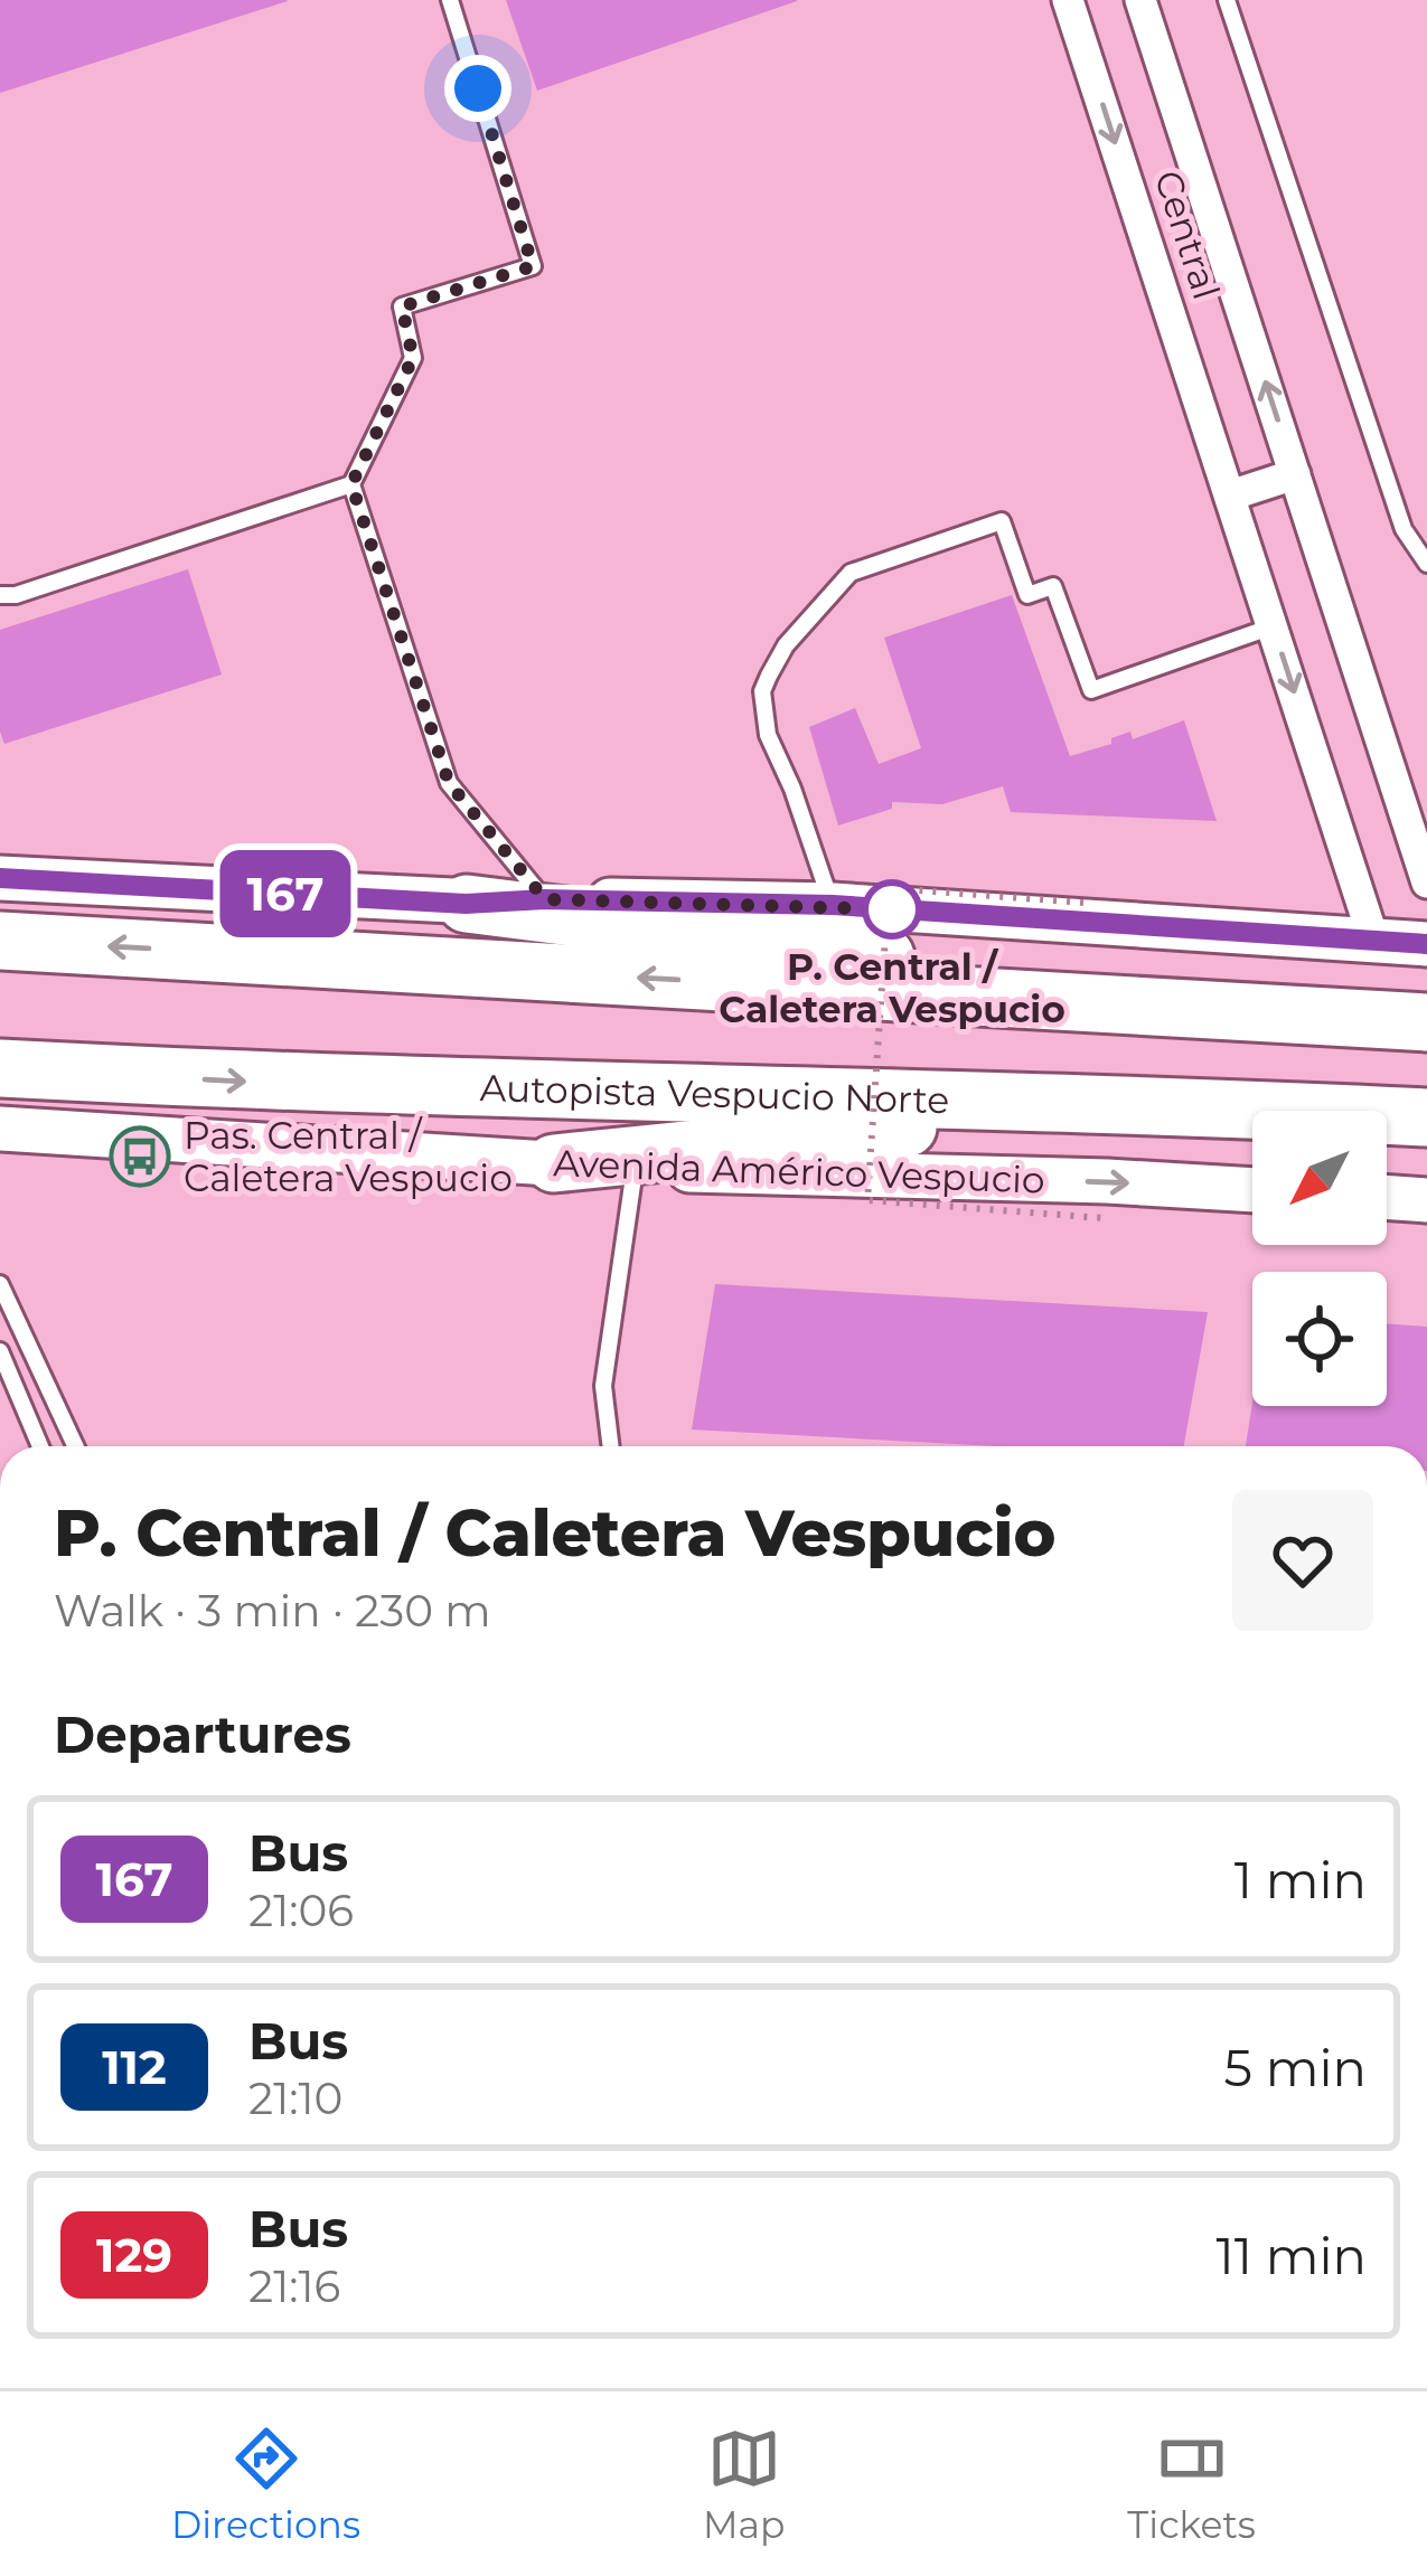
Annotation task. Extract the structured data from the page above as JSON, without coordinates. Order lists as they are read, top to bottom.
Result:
{
  "streets": {
    "highway": ["Autopista Vespucio Norte"],
    "main road": ["Avenida Américo Vespucio"],
    "street": ["Central"]
  },
  "places": {
    "other": ["P. Central / Caletera Vespucio"],
    "bus stop": ["Pas. Central / Caletera Vespucio"]
  },
  "lines": ["bus line 167"],
  "north": "bottom left",
  "page": {
    "on_map": "167",
    "heading": [
      ["P. Central / Caletera Vespucio", "Walk · 3 min · 230 m"],
      "Departures"
    ],
    "list": [
      {
        "mark": "167",
        "name": "Bus",
        "note": "21:06",
        "value": "1 min"
      },
      {
        "mark": "112",
        "name": "Bus",
        "note": "21:10",
        "value": "5 min"
      },
      {
        "mark": "129",
        "name": "Bus",
        "note": "21:16",
        "value": "11 min"
      }
    ],
    "tabs": ["Directions", "Map", "Tickets"]
  }
}
